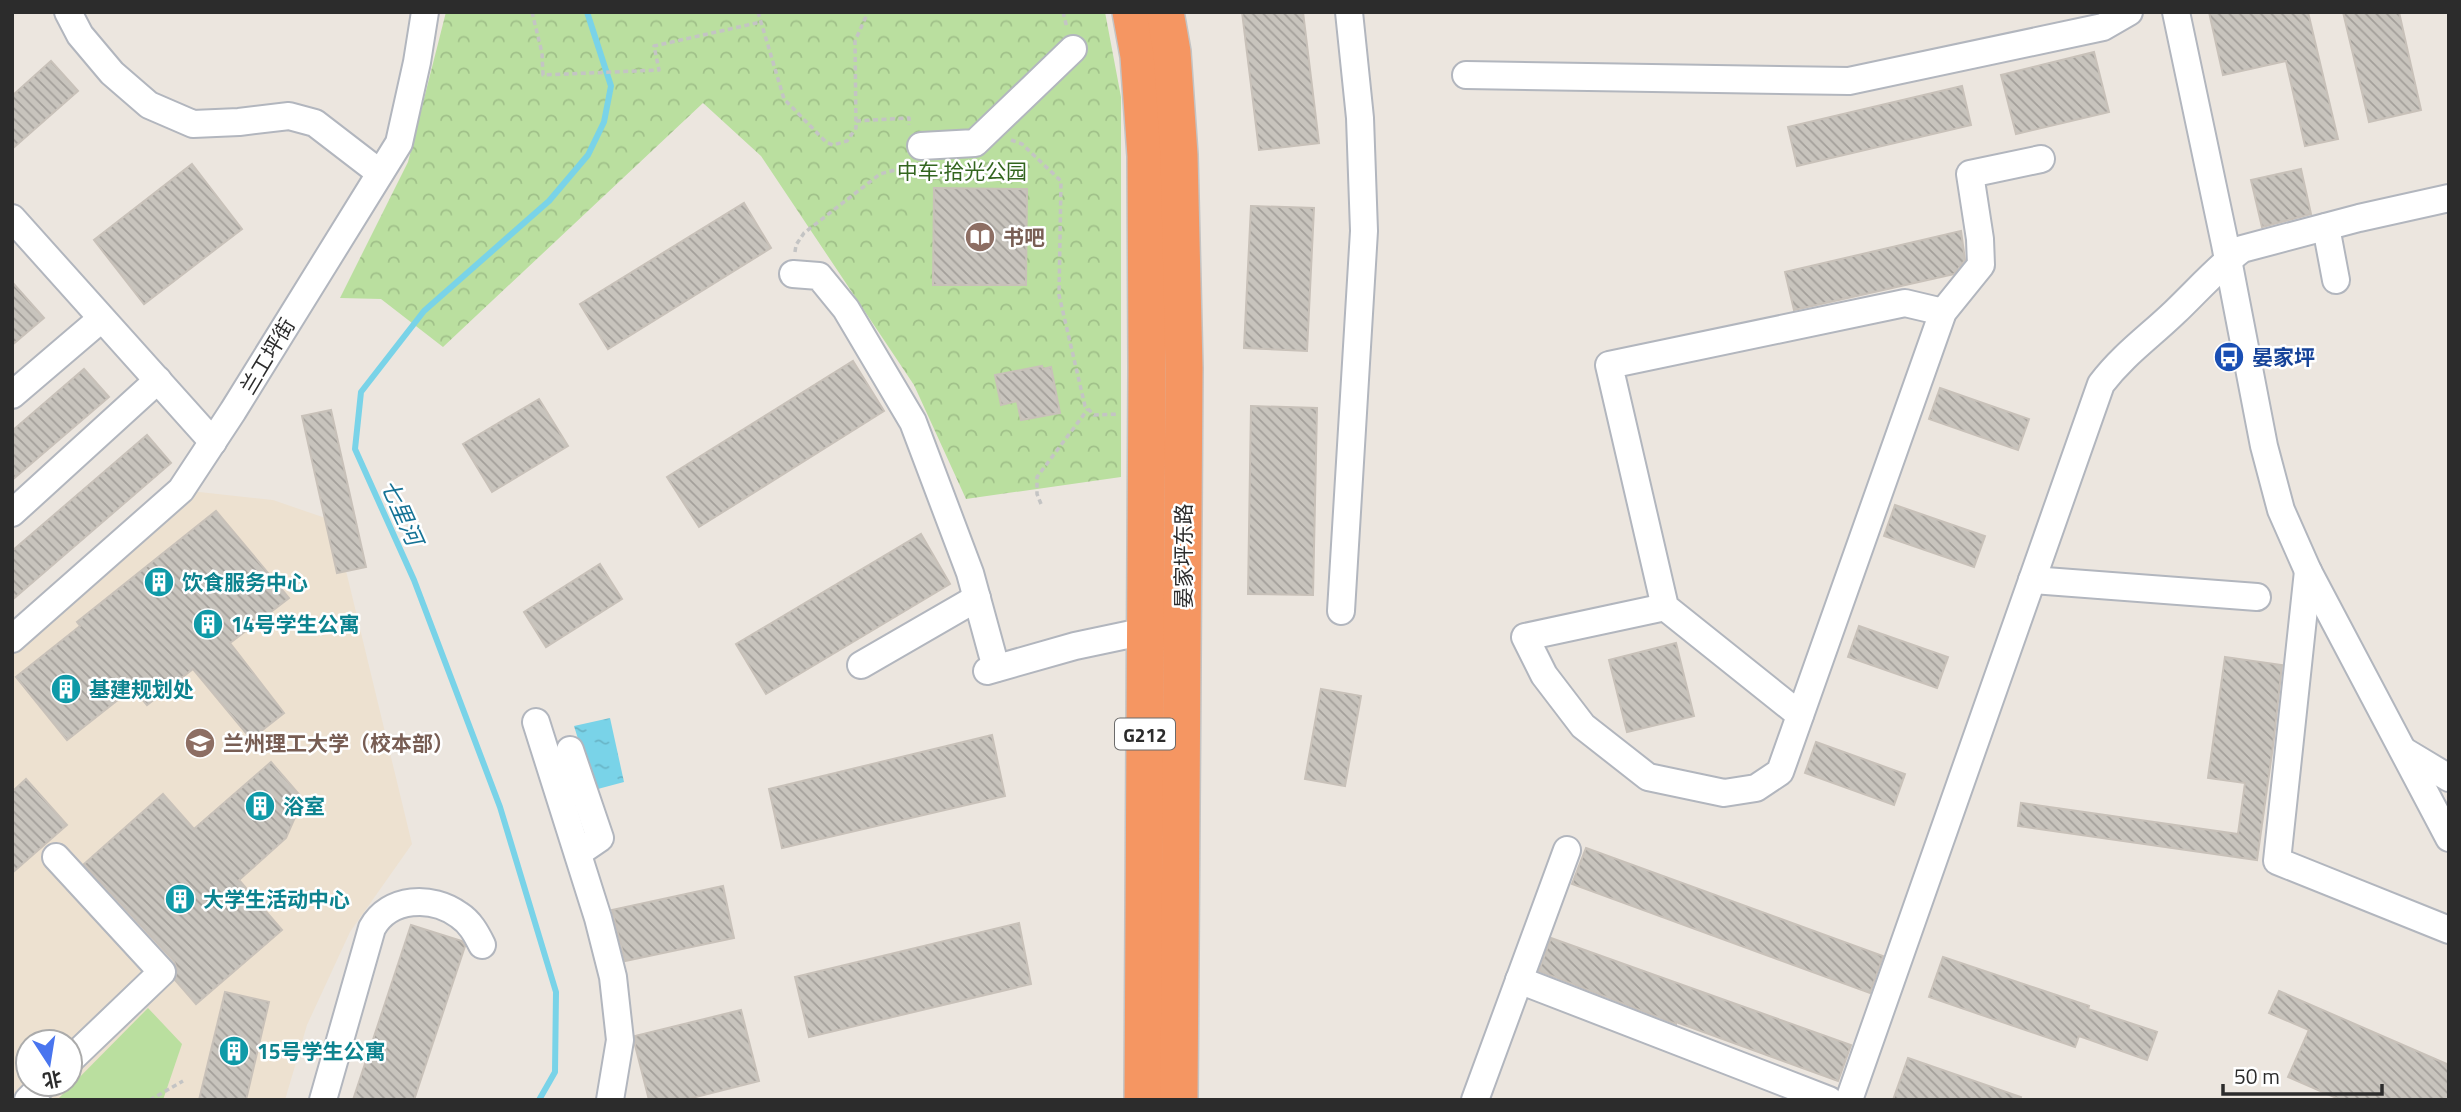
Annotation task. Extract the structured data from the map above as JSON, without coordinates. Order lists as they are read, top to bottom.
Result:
{
  "streets": {
    "highway": ["晏家坪东路", "G212"],
    "street": ["兰工坪街"]
  },
  "water": ["七里河"],
  "parks": ["中车·拾光公园"],
  "places": {
    "library": ["书吧"],
    "bus stop": ["晏家坪"],
    "building": [
      "饮食服务中心",
      "14号学生公寓",
      "基建规划处",
      "浴室",
      "大学生活动中心",
      "15号学生公寓"
    ],
    "school or university": ["兰州理工大学（校本部）"]
  },
  "scale_bar": "50 m",
  "north": "bottom"
}
